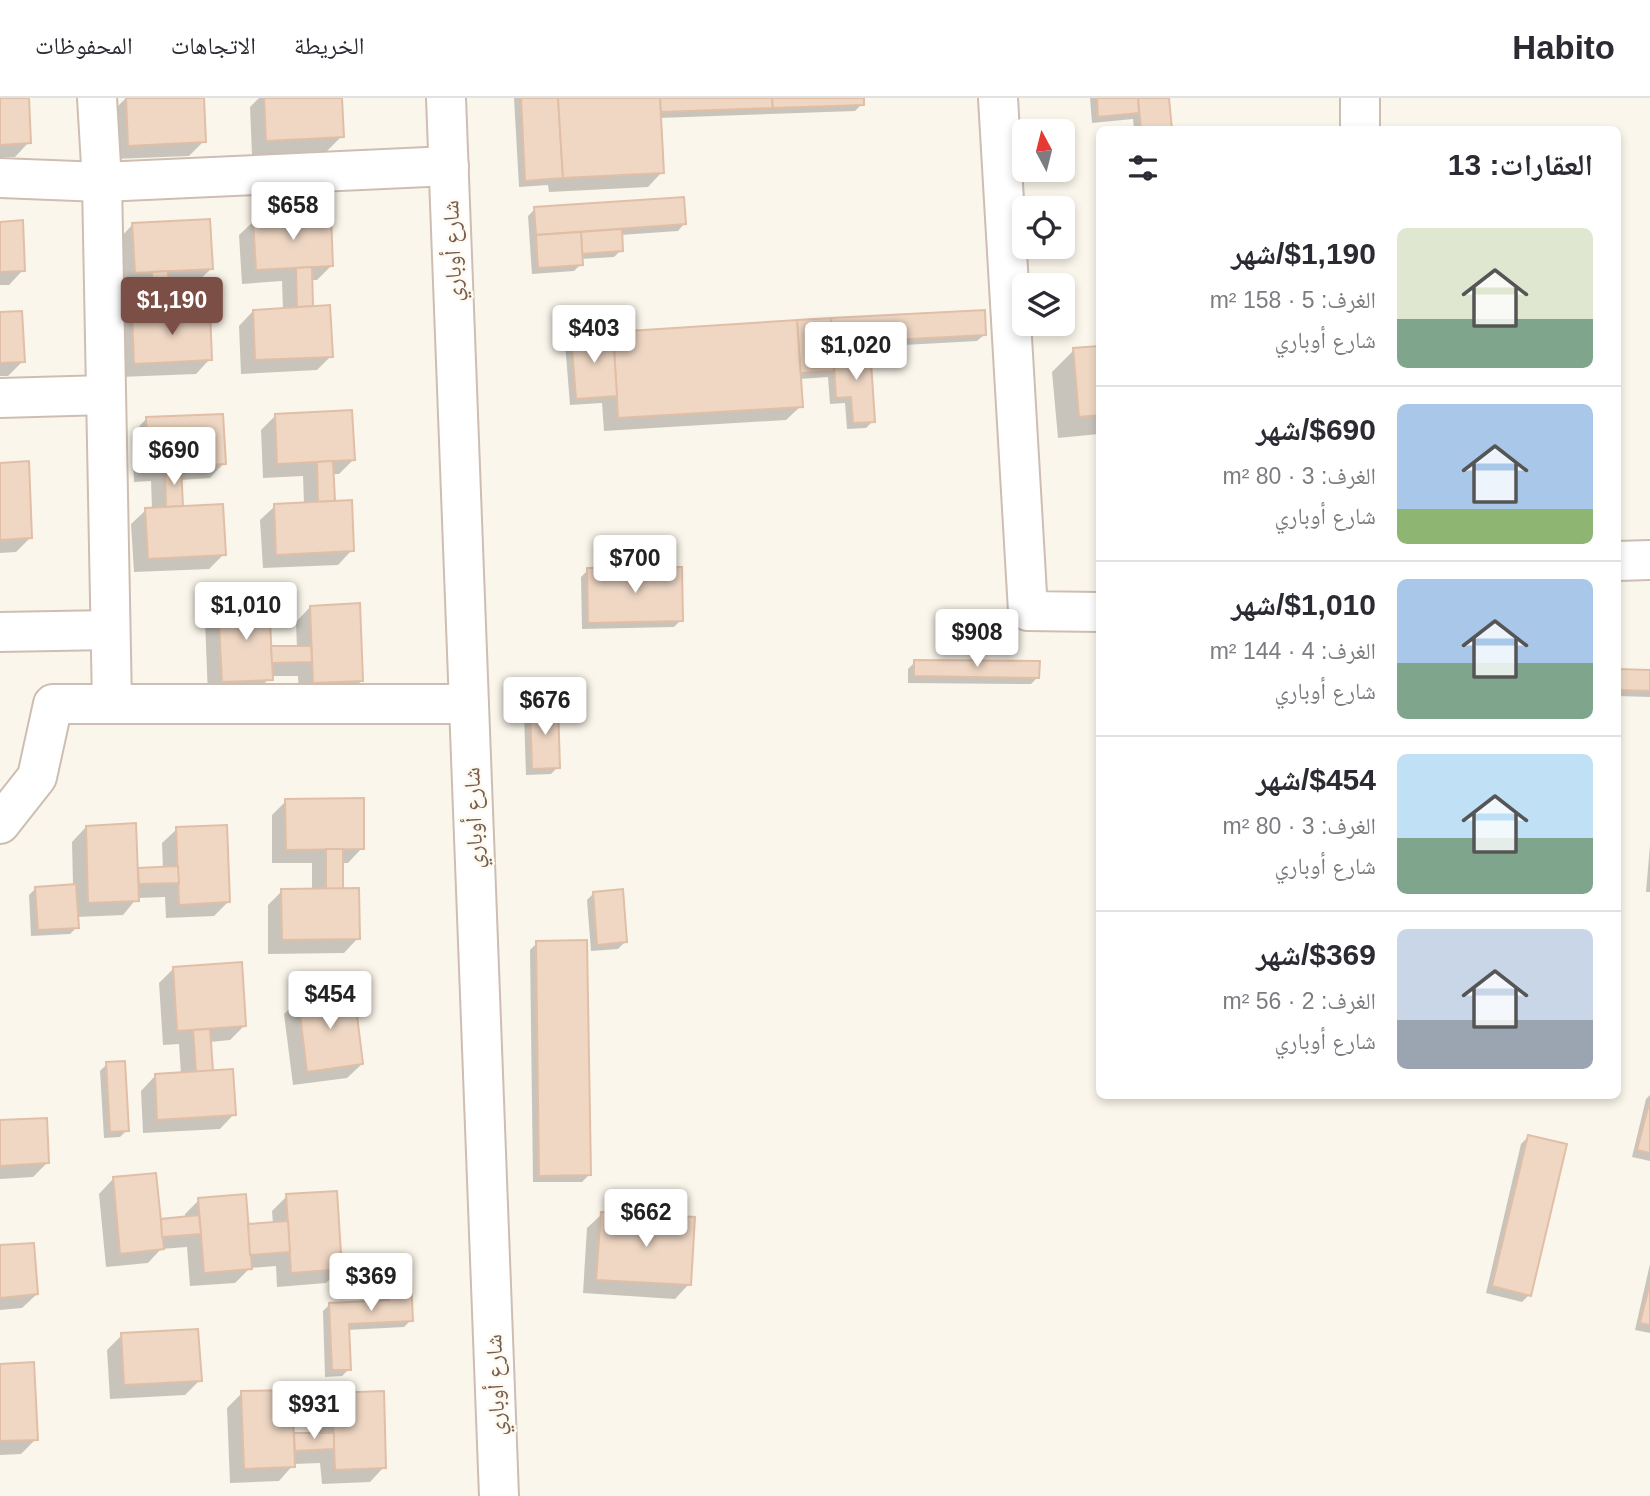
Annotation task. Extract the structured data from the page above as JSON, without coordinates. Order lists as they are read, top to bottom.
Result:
{
  "streets": {
    "street": ["شارع أوباري"]
  },
  "north": "top",
  "page": {
    "header": "Habito",
    "nav": ["الخريطة", "الاتجاهات", "المحفوظات"],
    "heading": "العقارات: 13",
    "price": [
      "$658",
      "$1,190",
      "$403",
      "$1,020",
      "$690",
      "$700",
      "$1,010",
      "$908",
      "$676",
      "$454",
      "$662",
      "$369",
      "$931"
    ],
    "list": [
      {
        "name": "$1,190/شهر",
        "note": "الغرف: 5 · 158 m² · شارع أوباري"
      },
      {
        "name": "$690/شهر",
        "note": "الغرف: 3 · 80 m² · شارع أوباري"
      },
      {
        "name": "$1,010/شهر",
        "note": "الغرف: 4 · 144 m² · شارع أوباري"
      },
      {
        "name": "$454/شهر",
        "note": "الغرف: 3 · 80 m² · شارع أوباري"
      },
      {
        "name": "$369/شهر",
        "note": "الغرف: 2 · 56 m² · شارع أوباري"
      }
    ]
  }
}
